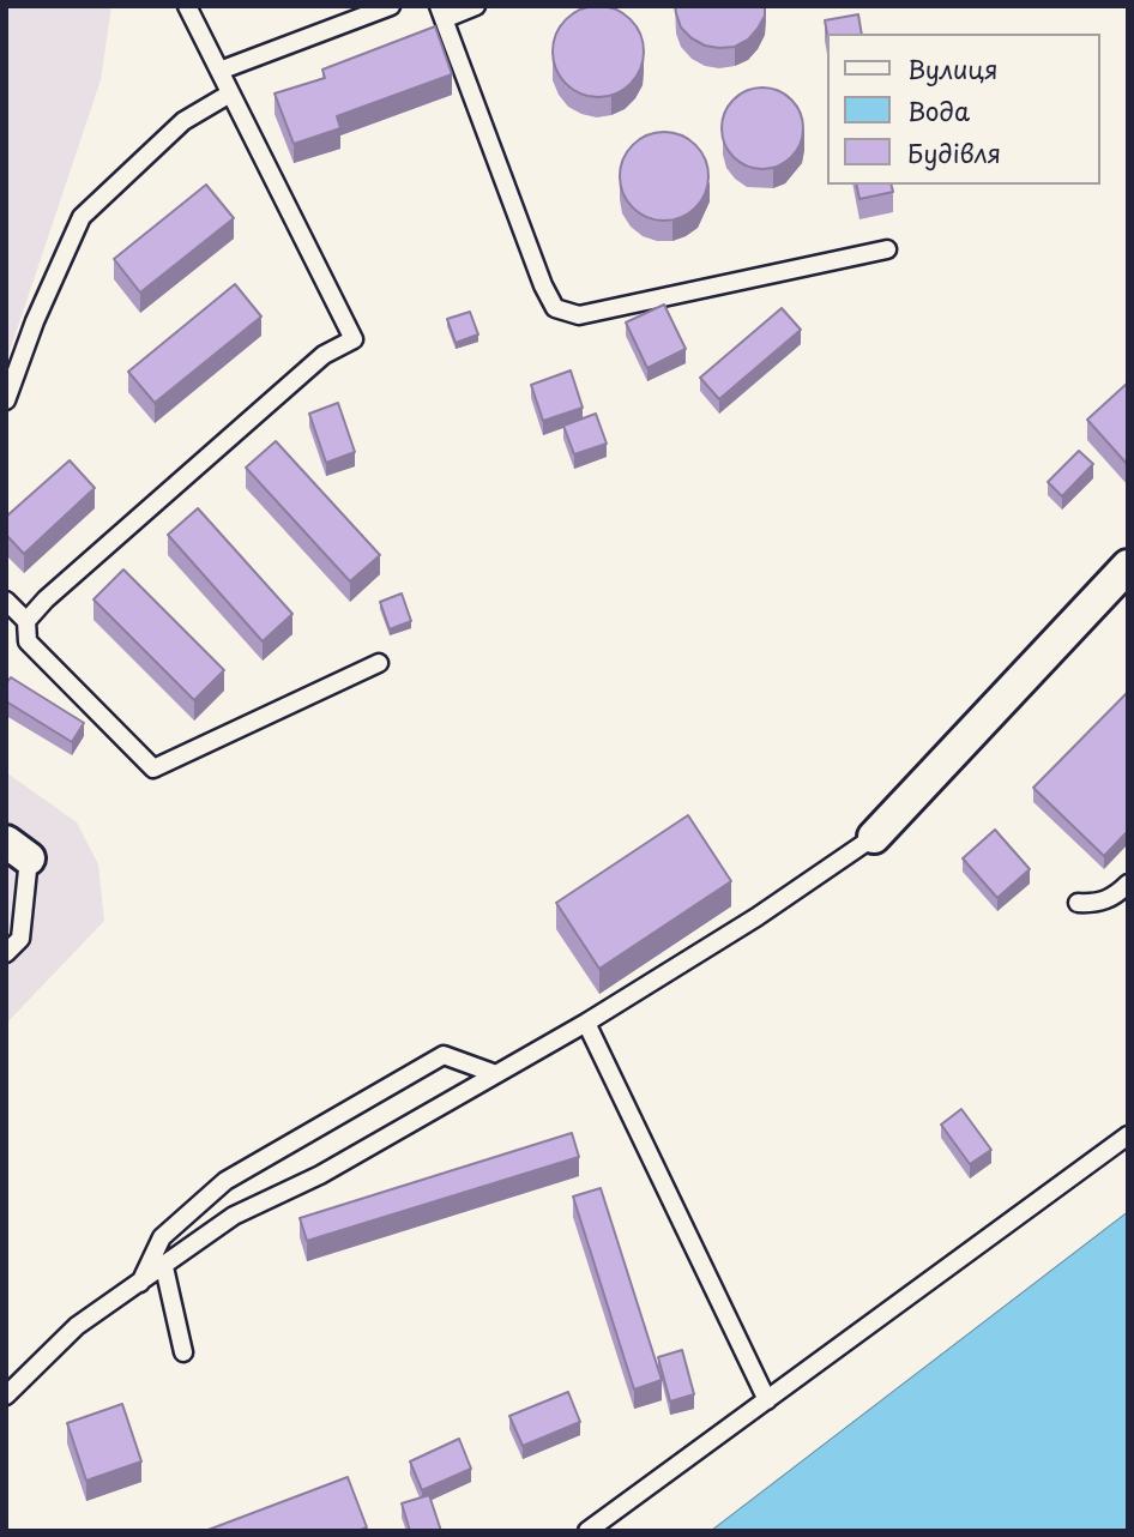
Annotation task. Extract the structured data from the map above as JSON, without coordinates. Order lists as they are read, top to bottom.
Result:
{
  "legend": ["Вулиця", "Вода", "Будівля"]
}
